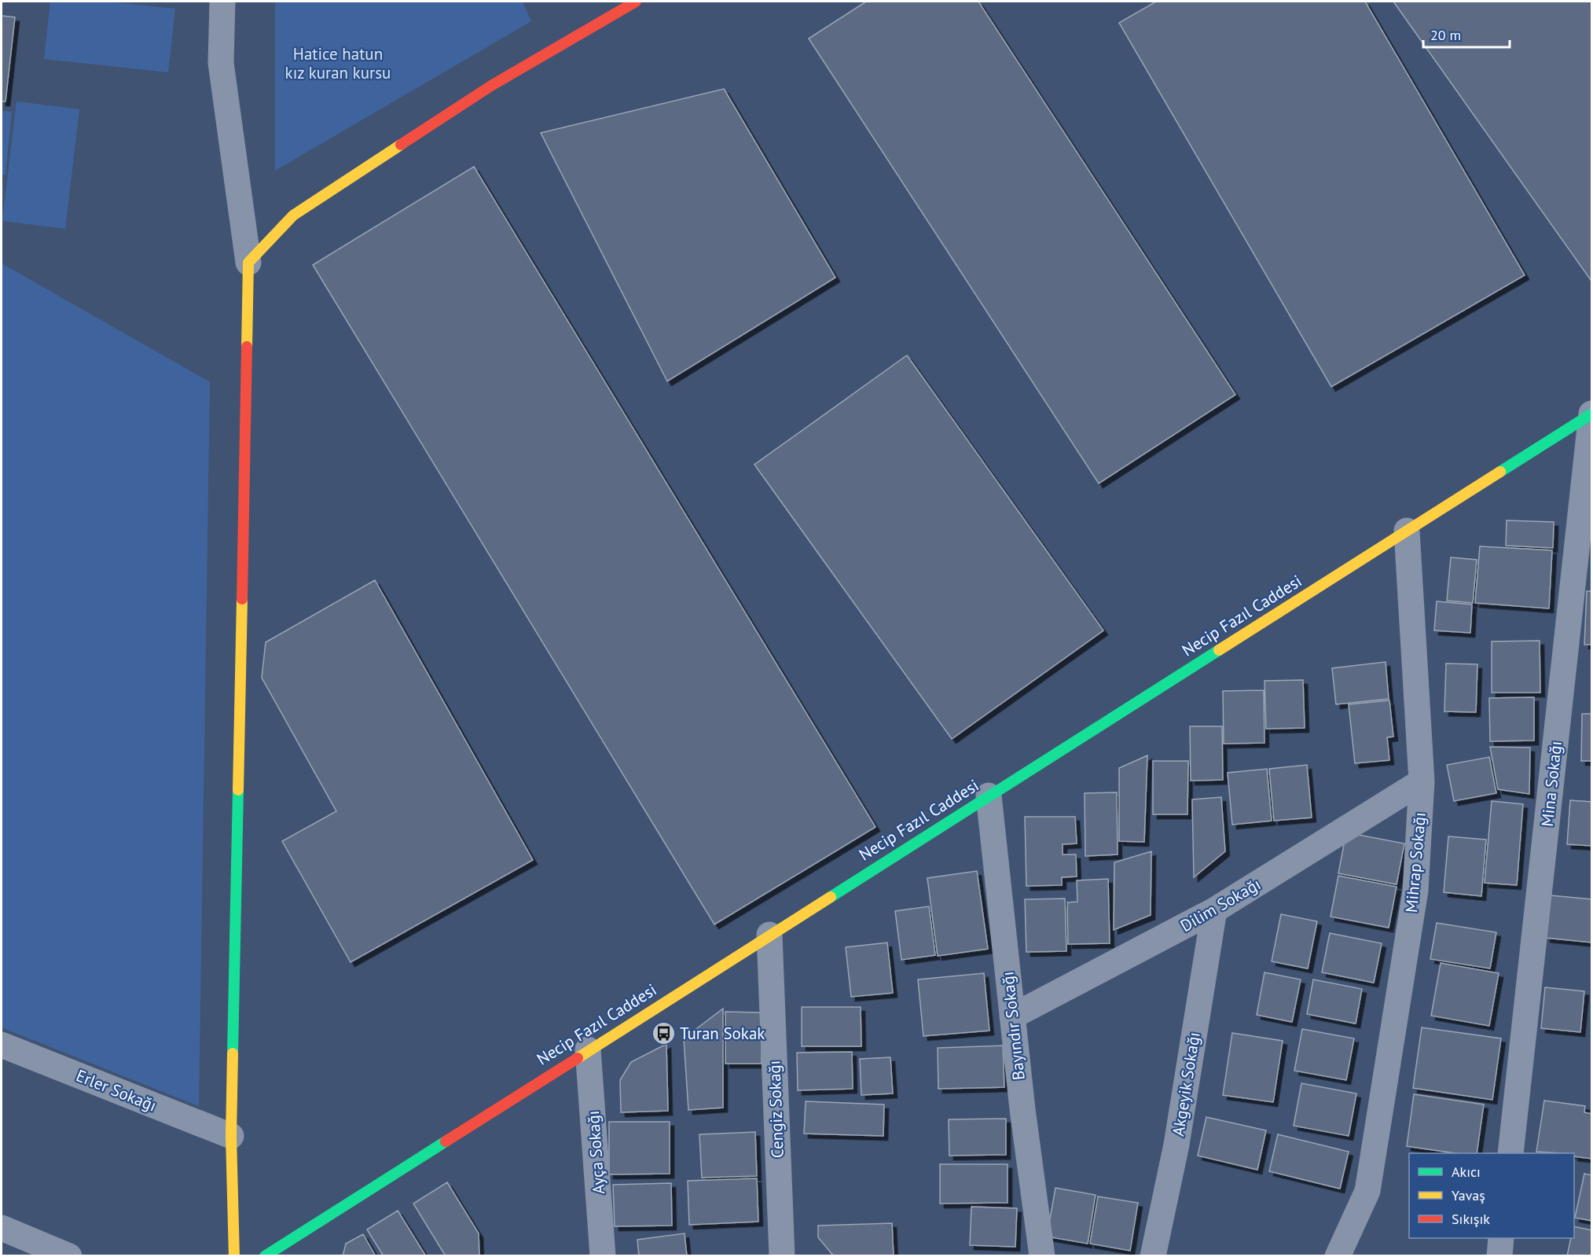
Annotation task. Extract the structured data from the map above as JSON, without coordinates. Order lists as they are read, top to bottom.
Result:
{
  "streets": {
    "street": [
      "Necip Fazıl Caddesi",
      "Mina Sokağı",
      "Mihrap Sokağı",
      "Dilim Sokağı",
      "Bayındır Sokağı",
      "Akgeyik Sokağı",
      "Erler Sokağı",
      "Cengiz Sokağı",
      "Ayça Sokağı"
    ]
  },
  "crossings": [
    ["Necip Fazıl Caddesi", "Mina Sokağı"],
    ["Necip Fazıl Caddesi", "Mihrap Sokağı"],
    ["Necip Fazıl Caddesi", "Bayındır Sokağı"],
    ["Necip Fazıl Caddesi", "Cengiz Sokağı"],
    ["Necip Fazıl Caddesi", "Ayça Sokağı"],
    ["Mihrap Sokağı", "Dilim Sokağı"],
    ["Dilim Sokağı", "Bayındır Sokağı"],
    ["Dilim Sokağı", "Akgeyik Sokağı"]
  ],
  "parks": ["Hatice hatun kız kuran kursu"],
  "places": {
    "bus stop": ["Turan Sokak"]
  },
  "legend": ["Akıcı", "Yavaş", "Sıkışık"],
  "scale_bar": "20 m"
}
